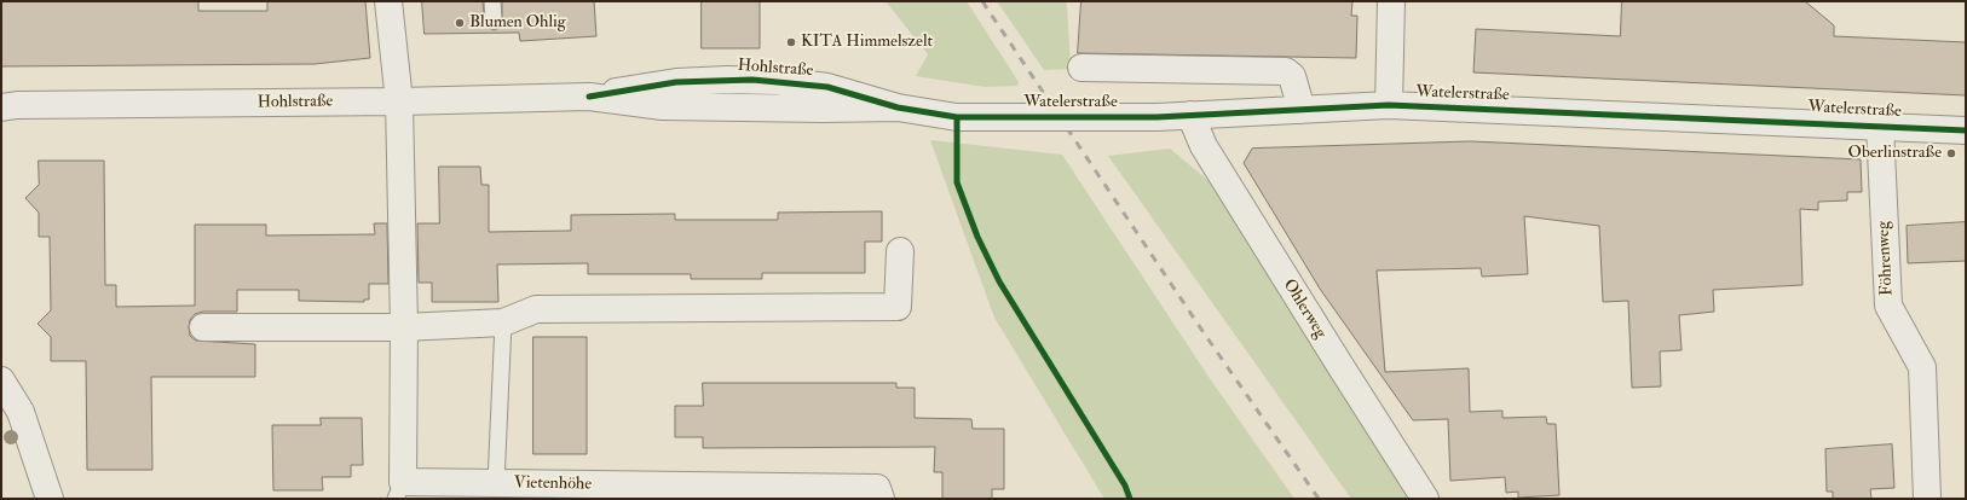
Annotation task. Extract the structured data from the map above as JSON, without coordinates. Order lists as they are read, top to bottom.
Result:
{
  "streets": {
    "street": [
      "Hohlstraße",
      "Watelerstraße",
      "Föhrenweg",
      "Ohlerweg",
      "Vietenhöhe"
    ]
  },
  "crossings": [
    ["Hohlstraße", "Watelerstraße"],
    ["Hohlstraße", "Vietenhöhe"],
    ["Watelerstraße", "Föhrenweg"],
    ["Watelerstraße", "Ohlerweg"]
  ],
  "places": ["Blumen Ohlig", "KITA Himmelszelt", "Oberlinstraße"]
}
